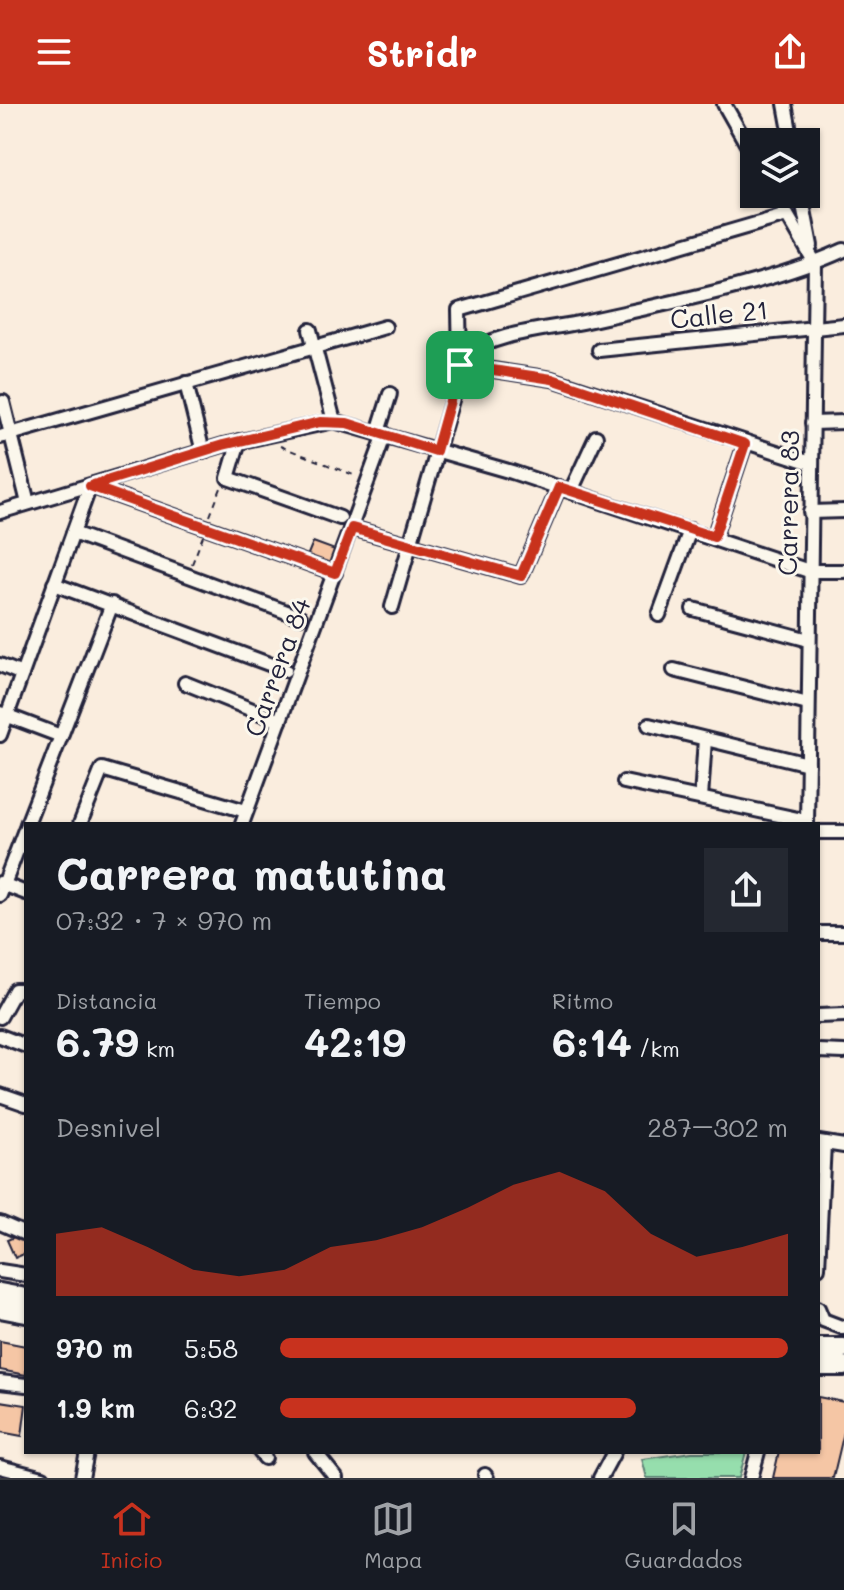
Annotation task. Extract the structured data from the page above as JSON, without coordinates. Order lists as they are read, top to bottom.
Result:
{
  "streets": {
    "street": ["Calle 21", "Carrera 83", "Carrera 84"]
  },
  "crossings": [
    ["Calle 21", "Carrera 83"]
  ],
  "page": {
    "header": "Stridr",
    "heading": ["Carrera matutina", "07:32 · 7 × 970 m"],
    "stats": [
      ["Distancia", "6.79 km"],
      ["Tiempo", "42:19"],
      ["Ritmo", "6:14 /km"]
    ],
    "chart": ["Desnivel", "287–302 m"],
    "list": [
      {
        "name": "970 m",
        "note": "5:58"
      },
      {
        "name": "1.9 km",
        "note": "6:32"
      }
    ],
    "tabs": ["Inicio", "Mapa", "Guardados"]
  }
}
